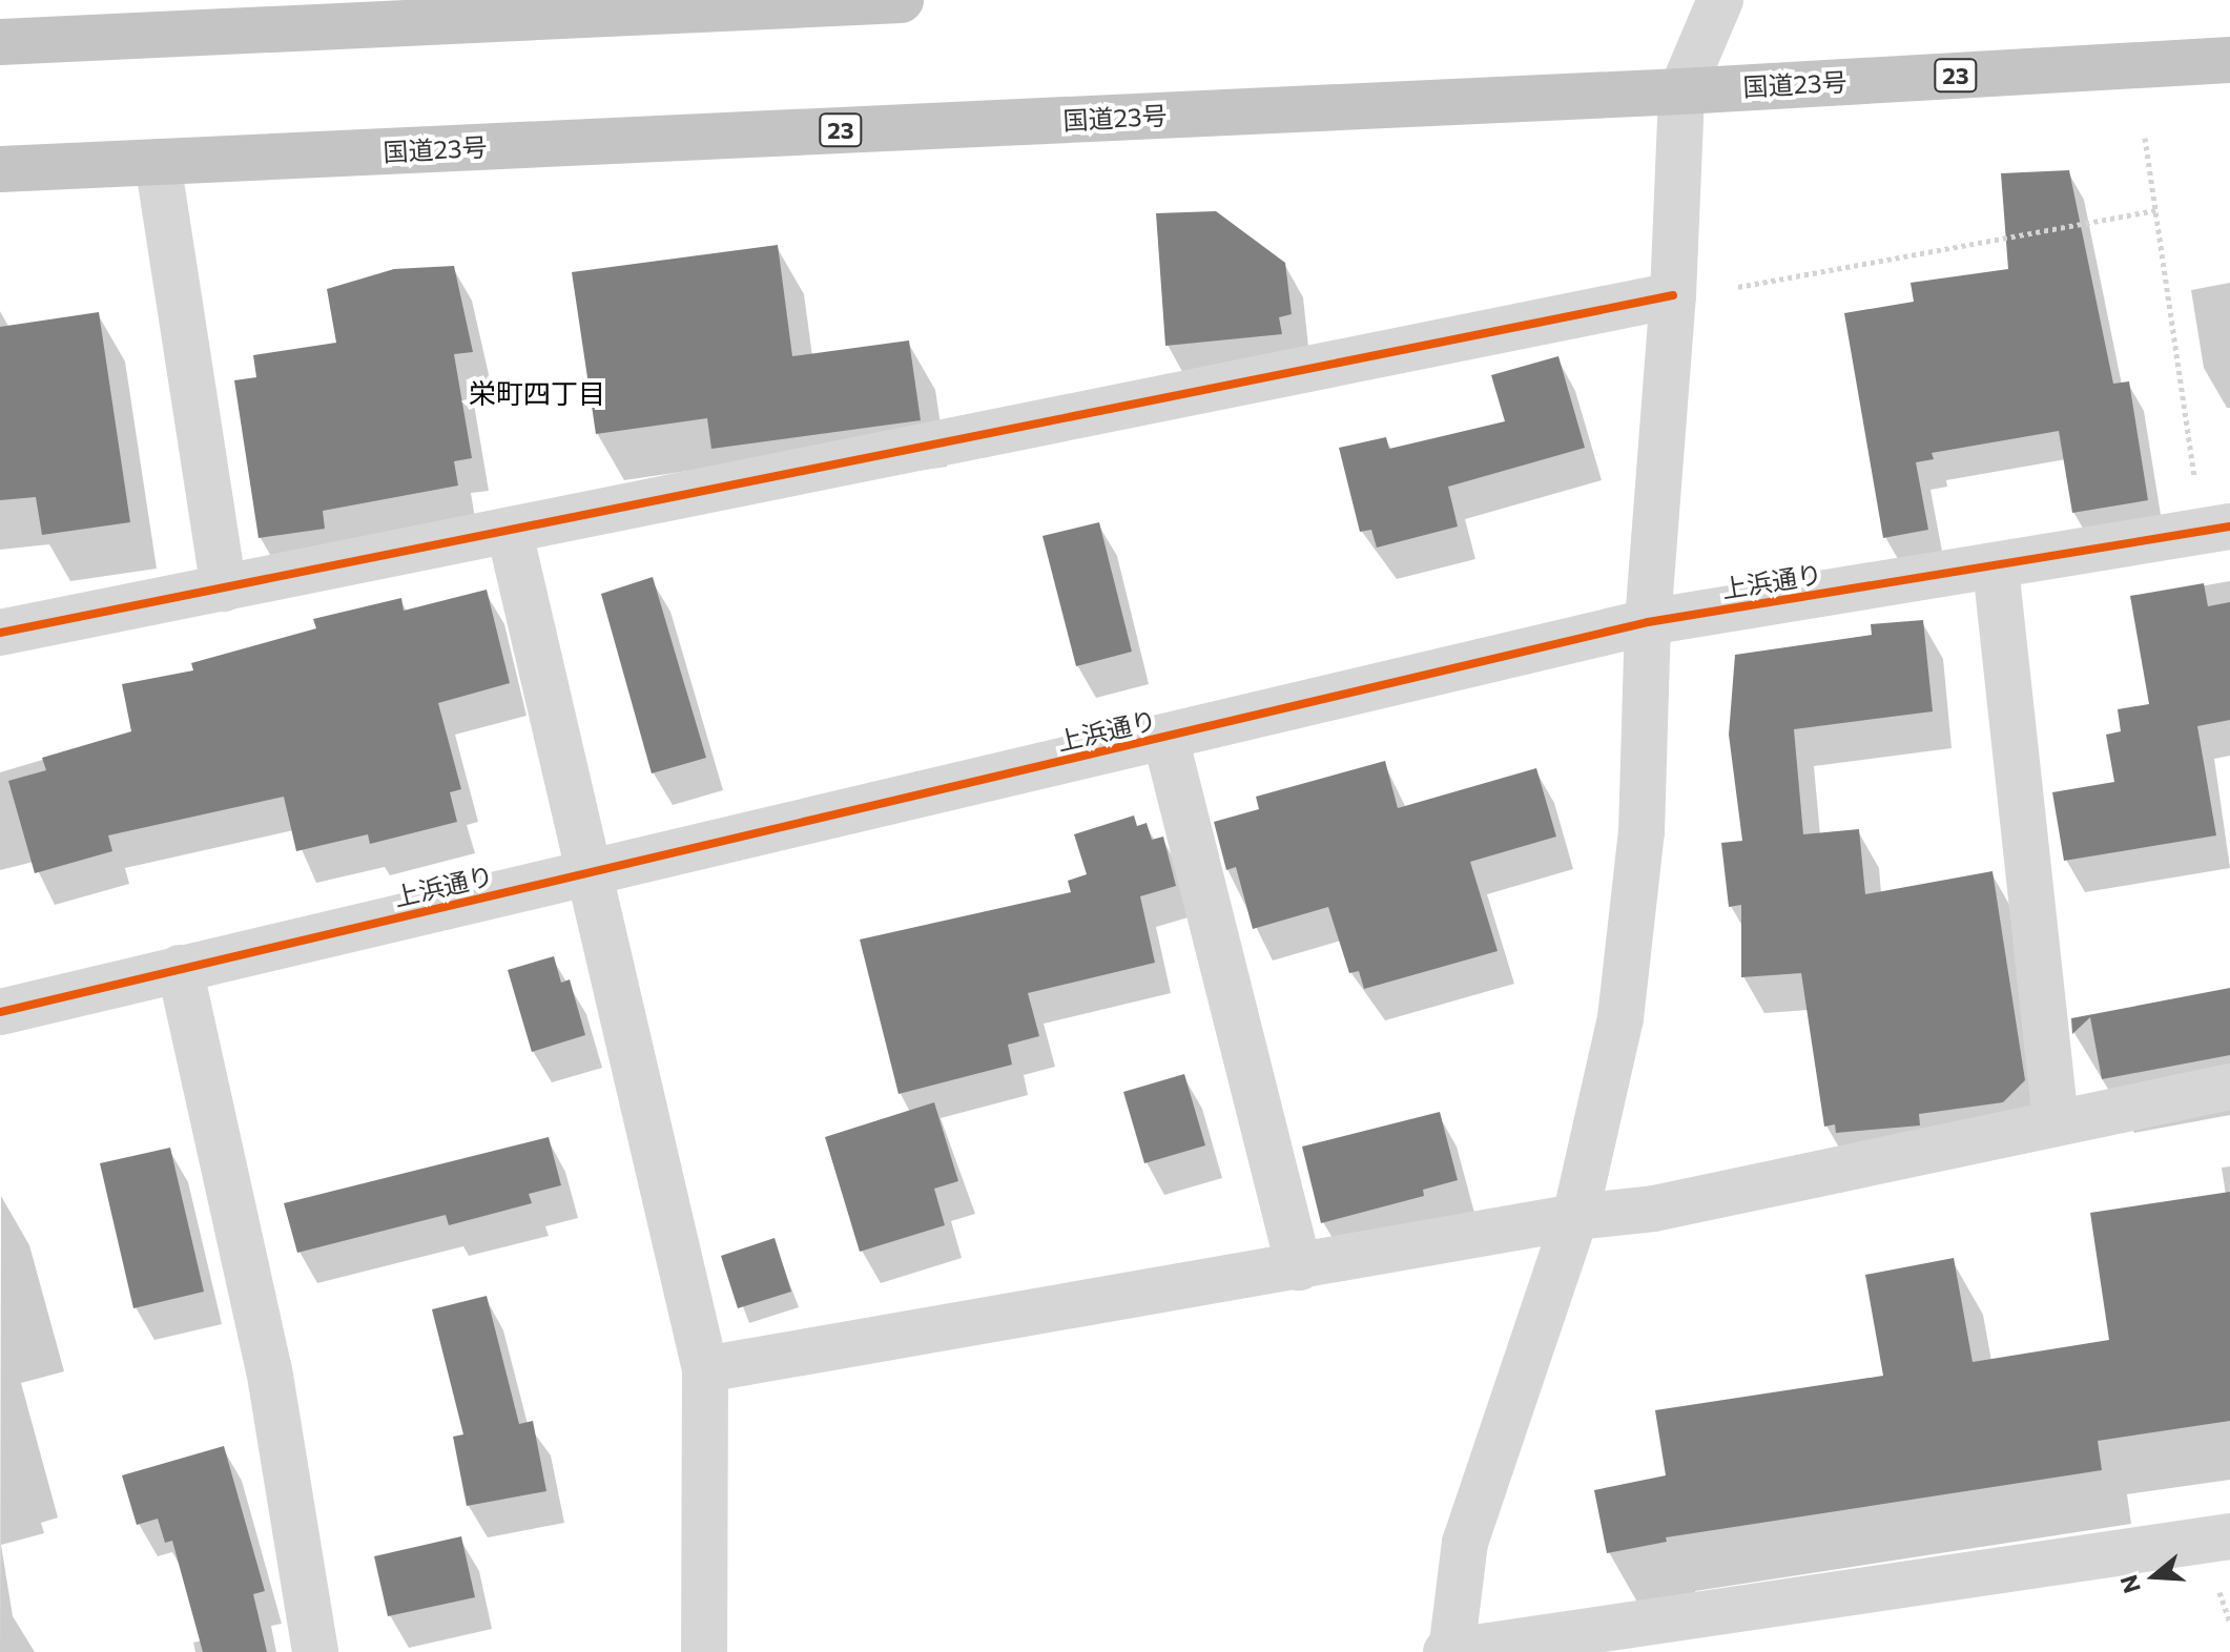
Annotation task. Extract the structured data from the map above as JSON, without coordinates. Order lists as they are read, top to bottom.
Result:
{
  "streets": {
    "highway": ["23", "国道23号"],
    "street": ["上浜通り"]
  },
  "districts": ["栄町四丁目"],
  "north": "left"
}
